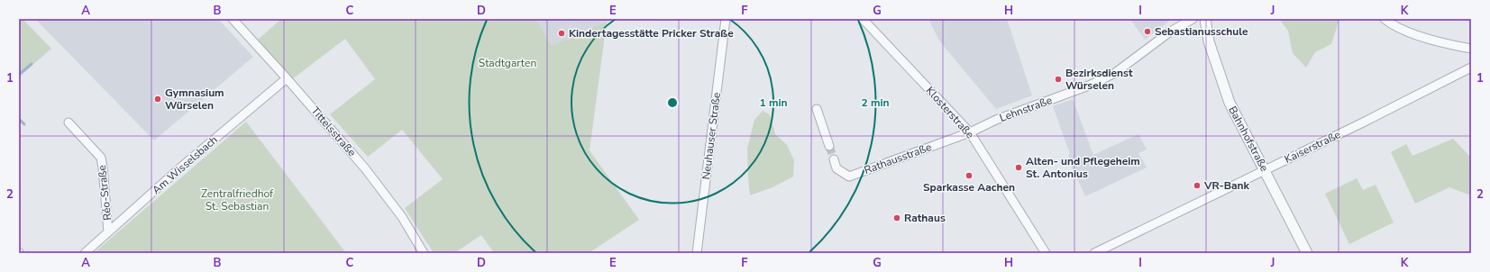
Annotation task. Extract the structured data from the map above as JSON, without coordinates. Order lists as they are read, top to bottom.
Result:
{
  "streets": {
    "street": [
      "Lehnstraße",
      "Klosterstraße",
      "Tittelsstraße",
      "Neuhauser Straße",
      "Bahnhofstraße",
      "Kaiserstraße",
      "Rathausstraße",
      "Am Wisselsbach",
      "Réo-Straße"
    ]
  },
  "crossings": [
    ["Lehnstraße", "Klosterstraße"],
    ["Lehnstraße", "Rathausstraße"],
    ["Klosterstraße", "Rathausstraße"],
    ["Tittelsstraße", "Am Wisselsbach"],
    ["Bahnhofstraße", "Kaiserstraße"],
    ["Am Wisselsbach", "Réo-Straße"]
  ],
  "parks": ["Stadtgarten", "Zentralfriedhof St. Sebastian"],
  "places": [
    "Sebastianusschule",
    "Kindertagesstätte Pricker Straße",
    "Bezirksdienst Würselen",
    "Gymnasium Würselen",
    "Alten- und Pflegeheim St. Antonius",
    "Sparkasse Aachen",
    "VR-Bank",
    "Rathaus"
  ],
  "grid": {
    "columns": [
      "A",
      "B",
      "C",
      "D",
      "E",
      "F",
      "G",
      "H",
      "I",
      "J",
      "K"
    ],
    "rows": ["1", "2"]
  },
  "rings": ["1 min", "2 min"]
}
